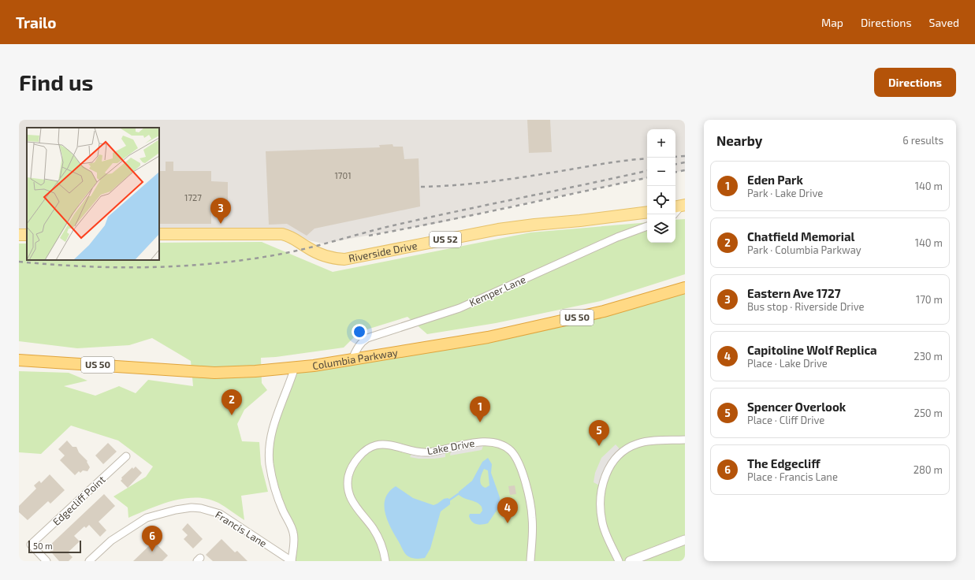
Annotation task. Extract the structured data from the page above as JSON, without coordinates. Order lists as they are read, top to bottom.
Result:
{
  "streets": {
    "highway": ["US 50", "Columbia Parkway"],
    "main road": ["US 52", "Riverside Drive"],
    "street": [
      "Kemper Lane",
      "Lake Drive",
      "Edgecliff Point",
      "Francis Lane"
    ]
  },
  "crossings": [
    ["Kemper Lane", "Columbia Parkway"]
  ],
  "house_numbers": ["1701", "1727"],
  "scale_bar": "50 m",
  "page": {
    "header": "Trailo",
    "nav": ["Map", "Directions", "Saved"],
    "buttons": "Directions",
    "title": "Find us",
    "heading": ["Nearby", "6 results"],
    "map_buttons": ["+", "−"],
    "list": [
      {
        "mark": "1",
        "name": "Eden Park",
        "note": "Park · Lake Drive",
        "value": "140 m"
      },
      {
        "mark": "2",
        "name": "Chatfield Memorial",
        "note": "Park · Columbia Parkway",
        "value": "140 m"
      },
      {
        "mark": "3",
        "name": "Eastern Ave 1727",
        "note": "Bus stop · Riverside Drive",
        "value": "170 m"
      },
      {
        "mark": "4",
        "name": "Capitoline Wolf Replica",
        "note": "Place · Lake Drive",
        "value": "230 m"
      },
      {
        "mark": "5",
        "name": "Spencer Overlook",
        "note": "Place · Cliff Drive",
        "value": "250 m"
      },
      {
        "mark": "6",
        "name": "The Edgecliff",
        "note": "Place · Francis Lane",
        "value": "280 m"
      }
    ],
    "pins": [
      "3",
      "2",
      "1",
      "5",
      "4",
      "6"
    ],
    "scale": "50 m"
  }
}
